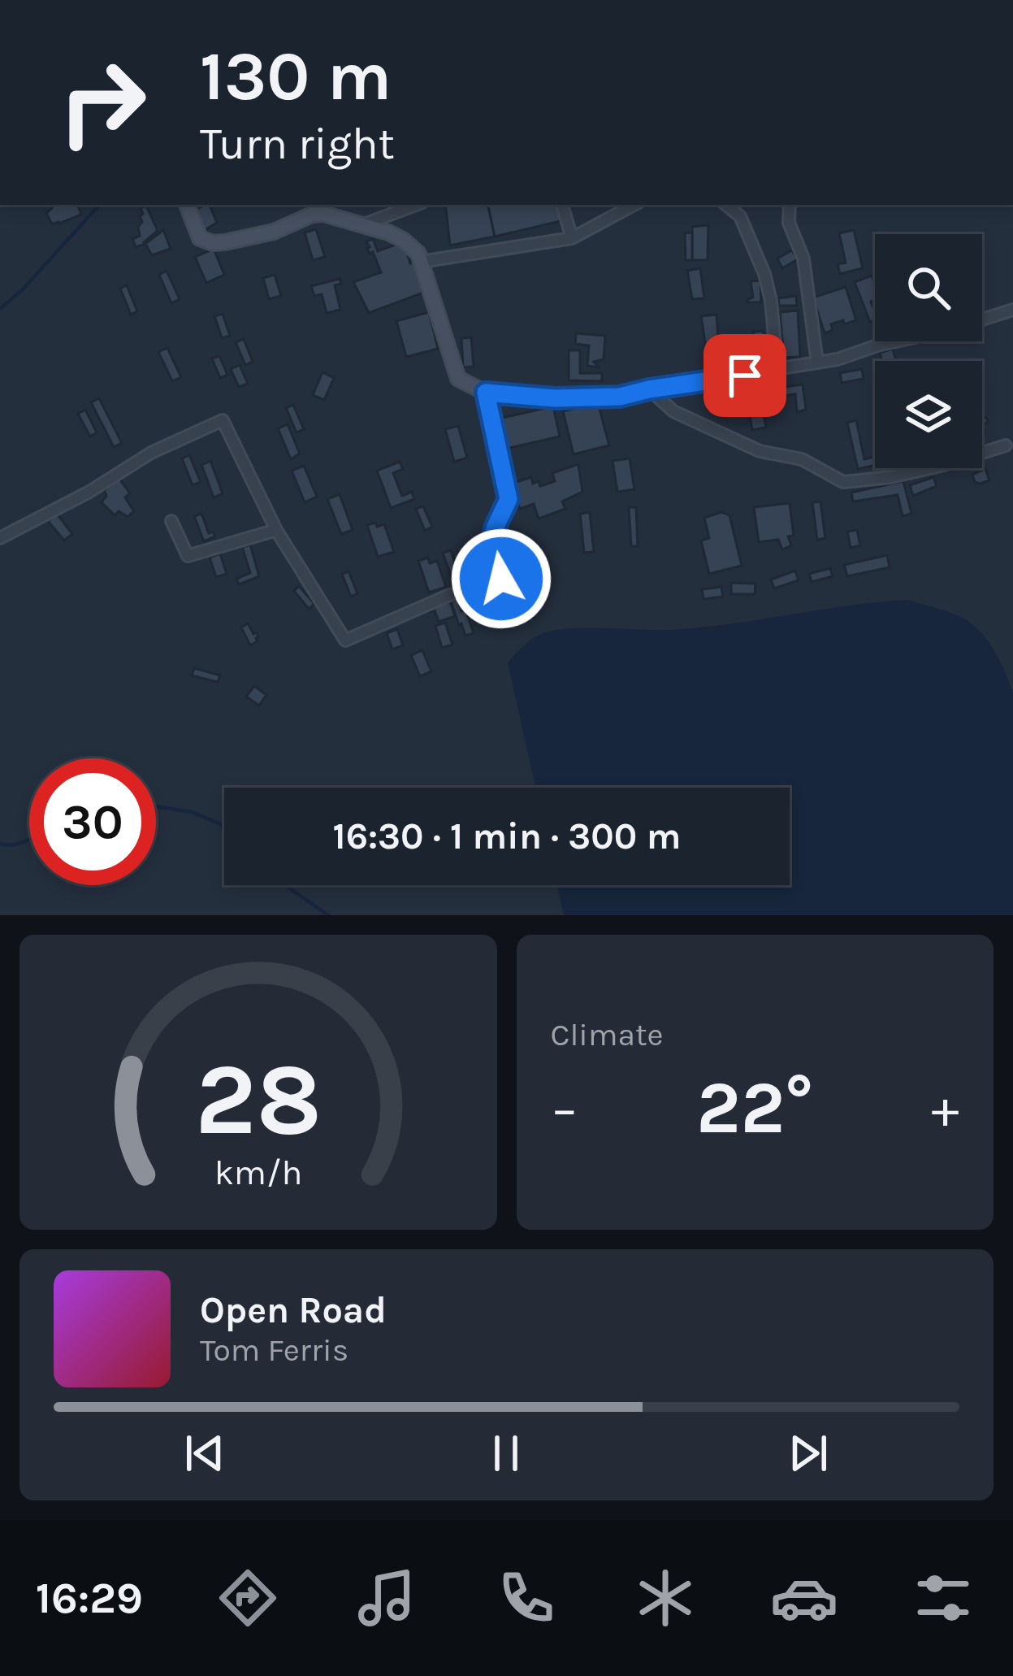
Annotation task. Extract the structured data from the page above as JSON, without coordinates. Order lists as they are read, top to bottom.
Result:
{
  "page": {
    "turn": ["130 m", "Turn right"],
    "limit": "30",
    "trip": "16:30 · 1 min · 300 m",
    "tile": "Climate",
    "heat": ["−", "22°", "+"],
    "song": ["Open Road", "Tom Ferris"],
    "tabs": "16:29",
    "gauge": ["28", "km/h"]
  }
}
